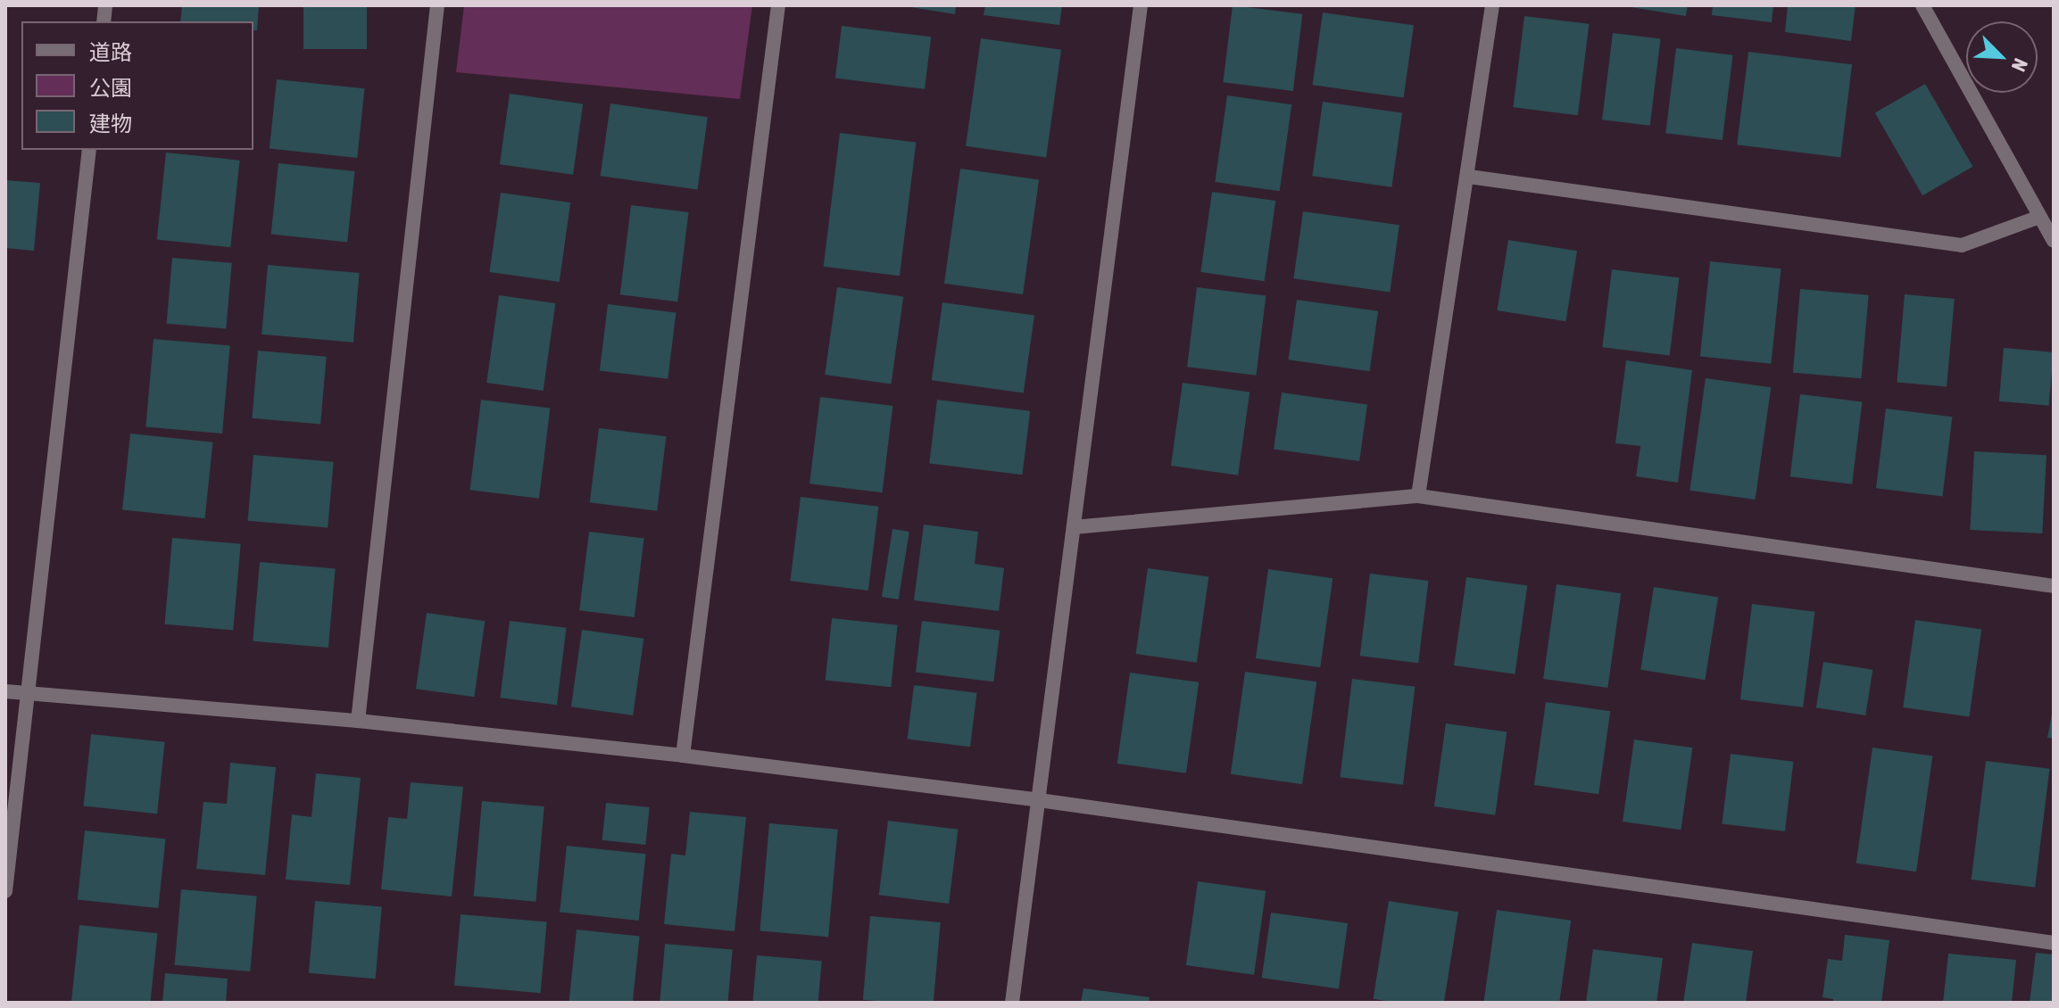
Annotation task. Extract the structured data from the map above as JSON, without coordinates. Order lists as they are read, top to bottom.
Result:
{
  "legend": ["道路", "公園", "建物"],
  "north": "bottom right"
}
